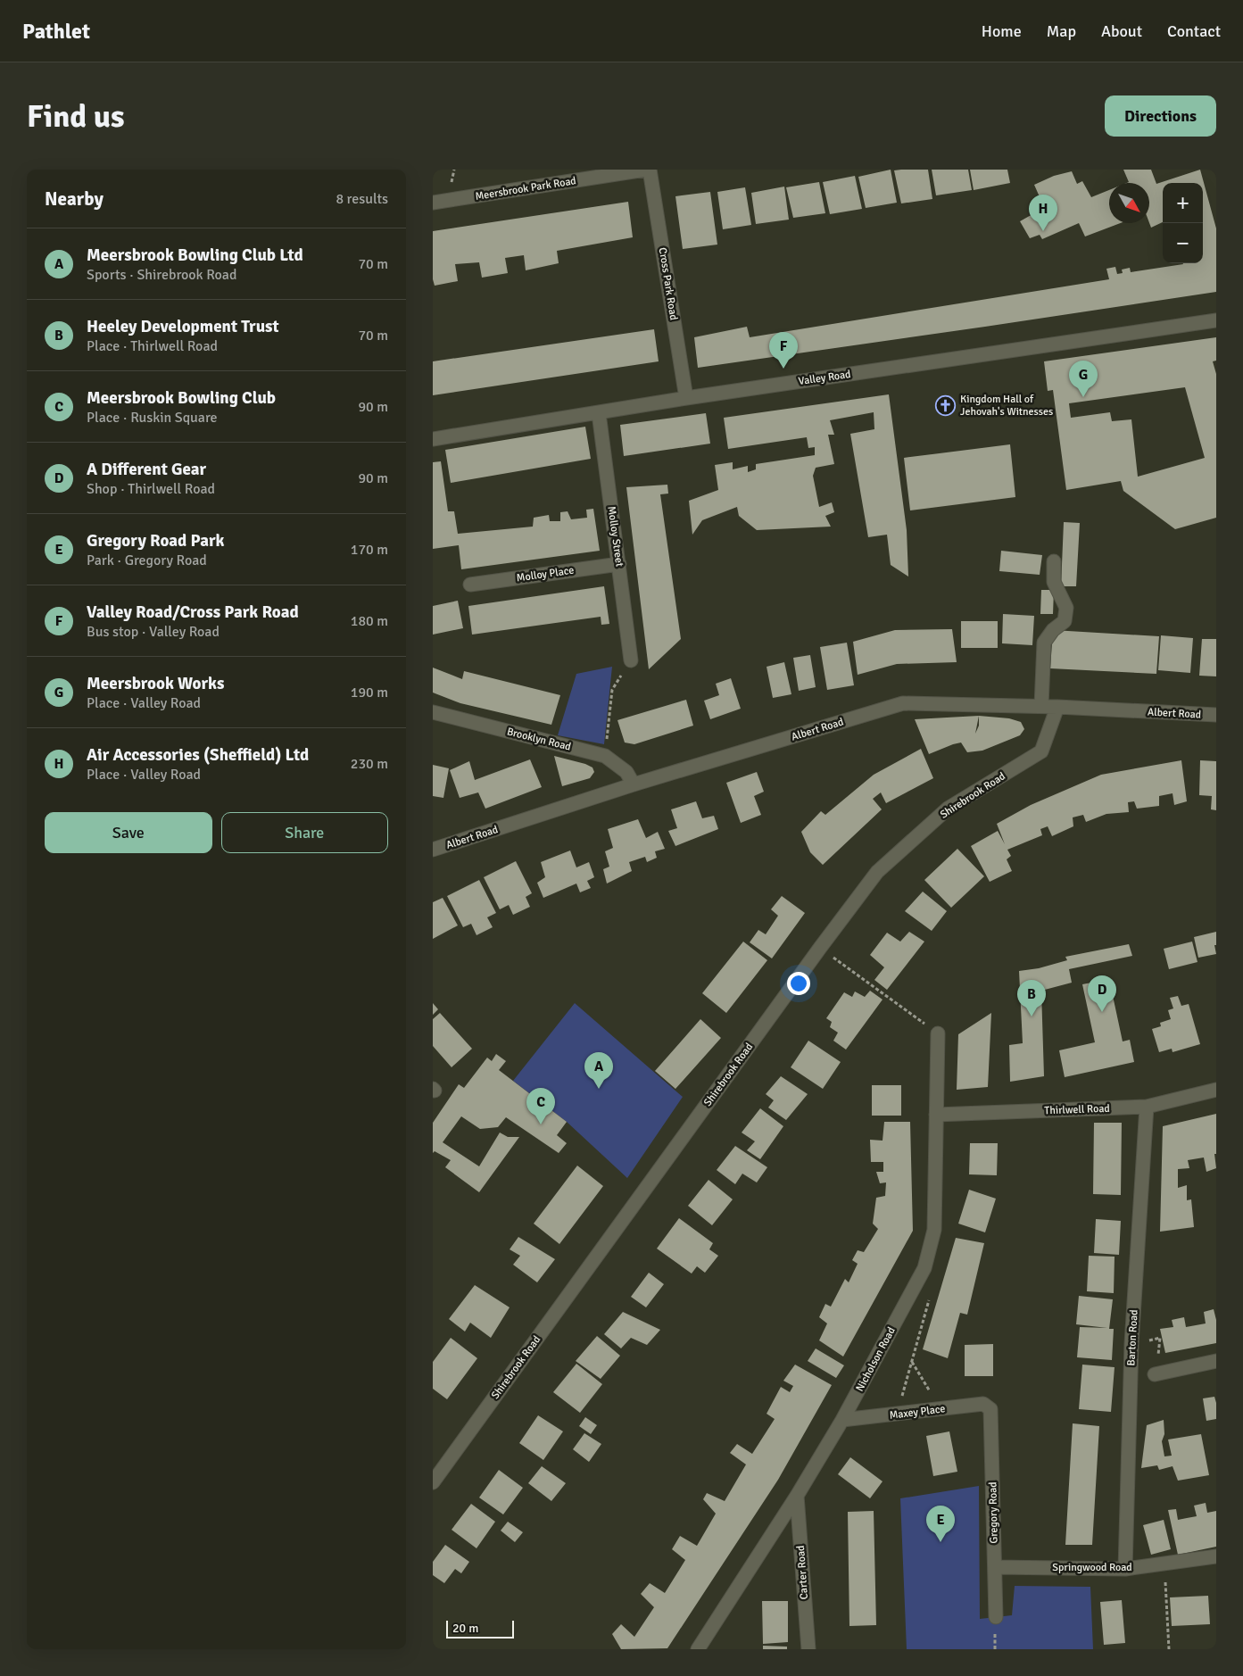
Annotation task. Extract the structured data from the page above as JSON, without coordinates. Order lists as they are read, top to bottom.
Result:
{
  "streets": {
    "street": [
      "Meersbrook Park Road",
      "Cross Park Road",
      "Valley Road",
      "Molloy Street",
      "Molloy Place",
      "Albert Road",
      "Brooklyn Road",
      "Shirebrook Road",
      "Thirlwell Road",
      "Barton Road",
      "Nicholson Road",
      "Maxey Place",
      "Gregory Road",
      "Springwood Road",
      "Carter Road"
    ]
  },
  "crossings": [
    ["Cross Park Road", "Valley Road"],
    ["Valley Road", "Molloy Street"],
    ["Molloy Street", "Molloy Place"],
    ["Albert Road", "Brooklyn Road"],
    ["Albert Road", "Shirebrook Road"],
    ["Thirlwell Road", "Barton Road"],
    ["Thirlwell Road", "Nicholson Road"],
    ["Barton Road", "Springwood Road"],
    ["Nicholson Road", "Maxey Place"],
    ["Nicholson Road", "Carter Road"],
    ["Maxey Place", "Gregory Road"],
    ["Gregory Road", "Springwood Road"]
  ],
  "places": {
    "church": ["Kingdom Hall of Jehovah's Witnesses"]
  },
  "scale_bar": "20 m",
  "north": "bottom right",
  "page": {
    "header": "Pathlet",
    "nav": [
      "Home",
      "Map",
      "About",
      "Contact"
    ],
    "buttons": [
      "Directions",
      ["Save", "Share"]
    ],
    "title": "Find us",
    "heading": ["Nearby", "8 results"],
    "map_buttons": ["+", "−"],
    "pins": [
      "H",
      "F",
      "G",
      "D",
      "B",
      "A",
      "C",
      "E"
    ],
    "list": [
      {
        "mark": "A",
        "name": "Meersbrook Bowling Club Ltd",
        "note": "Sports · Shirebrook Road",
        "value": "70 m"
      },
      {
        "mark": "B",
        "name": "Heeley Development Trust",
        "note": "Place · Thirlwell Road",
        "value": "70 m"
      },
      {
        "mark": "C",
        "name": "Meersbrook Bowling Club",
        "note": "Place · Ruskin Square",
        "value": "90 m"
      },
      {
        "mark": "D",
        "name": "A Different Gear",
        "note": "Shop · Thirlwell Road",
        "value": "90 m"
      },
      {
        "mark": "E",
        "name": "Gregory Road Park",
        "note": "Park · Gregory Road",
        "value": "170 m"
      },
      {
        "mark": "F",
        "name": "Valley Road/Cross Park Road",
        "note": "Bus stop · Valley Road",
        "value": "180 m"
      },
      {
        "mark": "G",
        "name": "Meersbrook Works",
        "note": "Place · Valley Road",
        "value": "190 m"
      },
      {
        "mark": "H",
        "name": "Air Accessories (Sheffield) Ltd",
        "note": "Place · Valley Road",
        "value": "230 m"
      }
    ],
    "scale": "20 m"
  }
}
